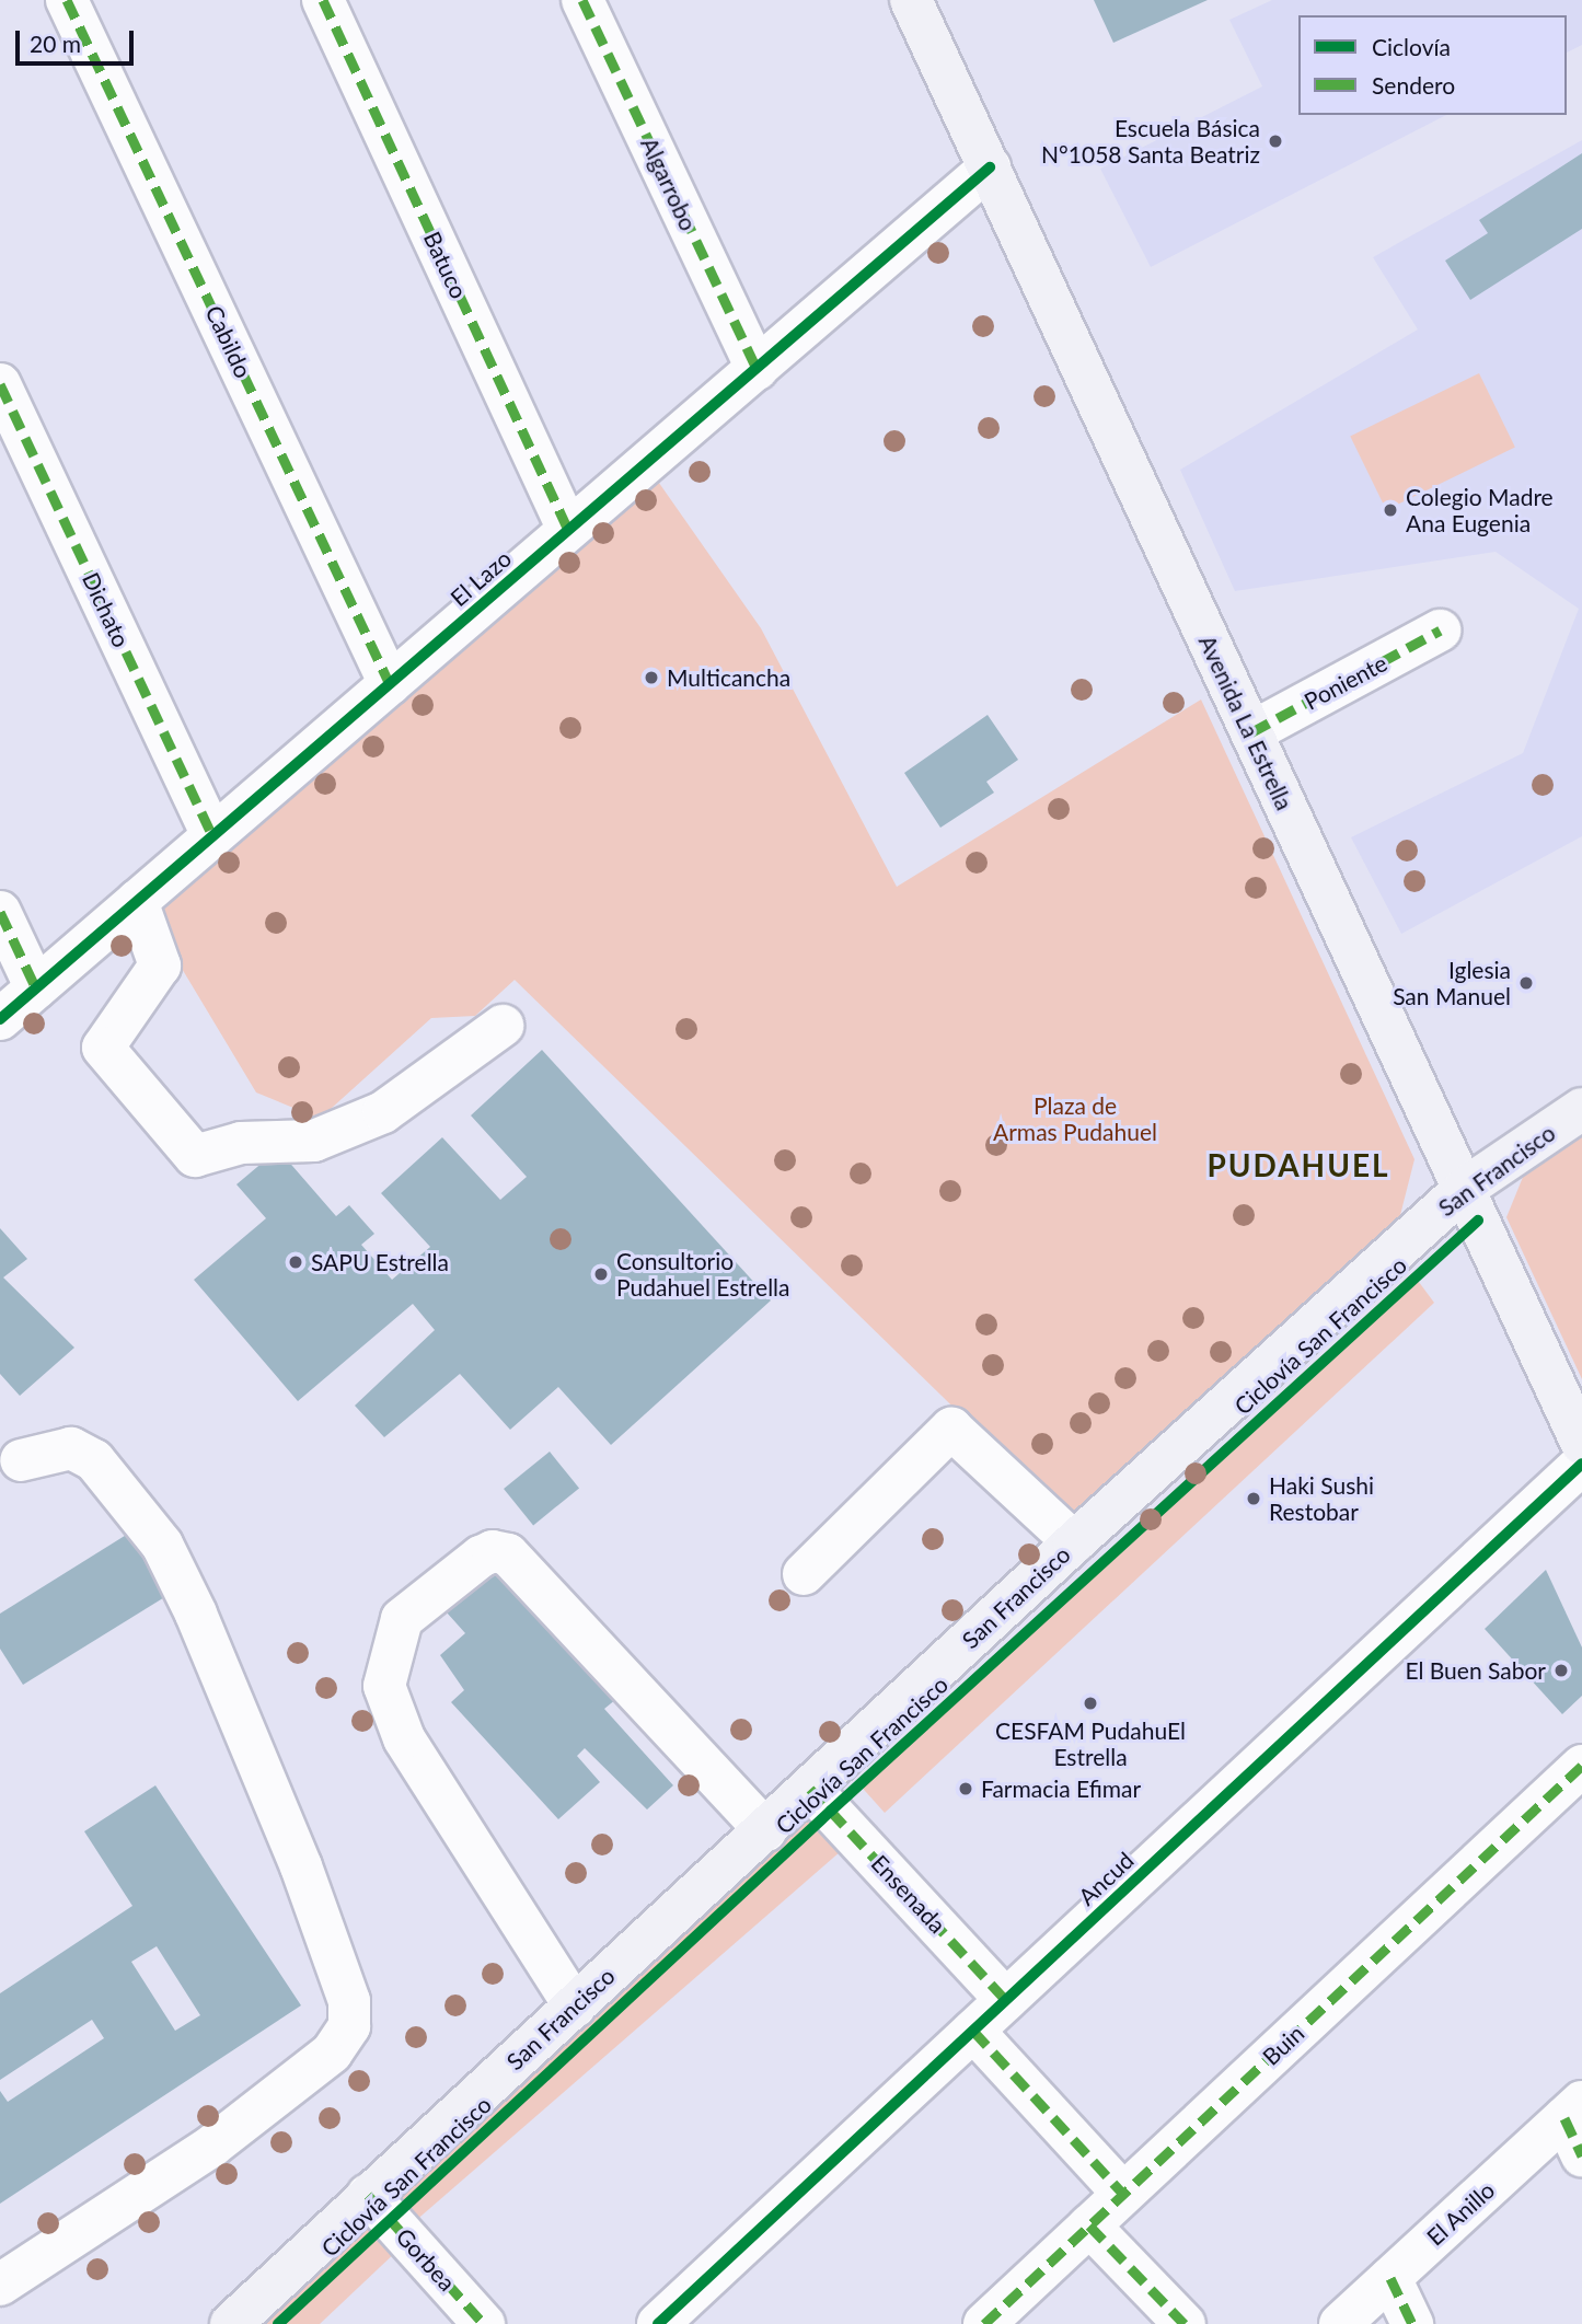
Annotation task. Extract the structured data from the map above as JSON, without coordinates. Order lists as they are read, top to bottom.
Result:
{
  "streets": {
    "main road": ["Avenida La Estrella", "San Francisco"],
    "street": [
      "Algarrobo",
      "Batuco",
      "Cabildo",
      "El Lazo",
      "Dichato",
      "Poniente",
      "Ancud",
      "Ensenada",
      "Buin",
      "El Anillo",
      "Gorbea"
    ],
    "cycle path": ["Ciclovía San Francisco"]
  },
  "crossings": [
    ["Algarrobo", "El Lazo"],
    ["Batuco", "El Lazo"],
    ["Cabildo", "El Lazo"],
    ["El Lazo", "Dichato"],
    ["El Lazo", "Avenida La Estrella"],
    ["Poniente", "Avenida La Estrella"],
    ["Avenida La Estrella", "San Francisco"],
    ["San Francisco", "Ensenada"],
    ["San Francisco", "Gorbea"],
    ["Ancud", "Ensenada"]
  ],
  "districts": ["PUDAHUEL"],
  "parks": ["Plaza de Armas Pudahuel"],
  "places": [
    "Escuela Básica N°1058 Santa Beatriz",
    "Colegio Madre Ana Eugenia",
    "Multicancha",
    "Iglesia San Manuel",
    "SAPU Estrella",
    "Consultorio Pudahuel Estrella",
    "Haki Sushi Restobar",
    "El Buen Sabor",
    "CESFAM PudahuEl Estrella",
    "Farmacia Efimar"
  ],
  "legend": ["Ciclovía", "Sendero"],
  "scale_bar": "20 m"
}
